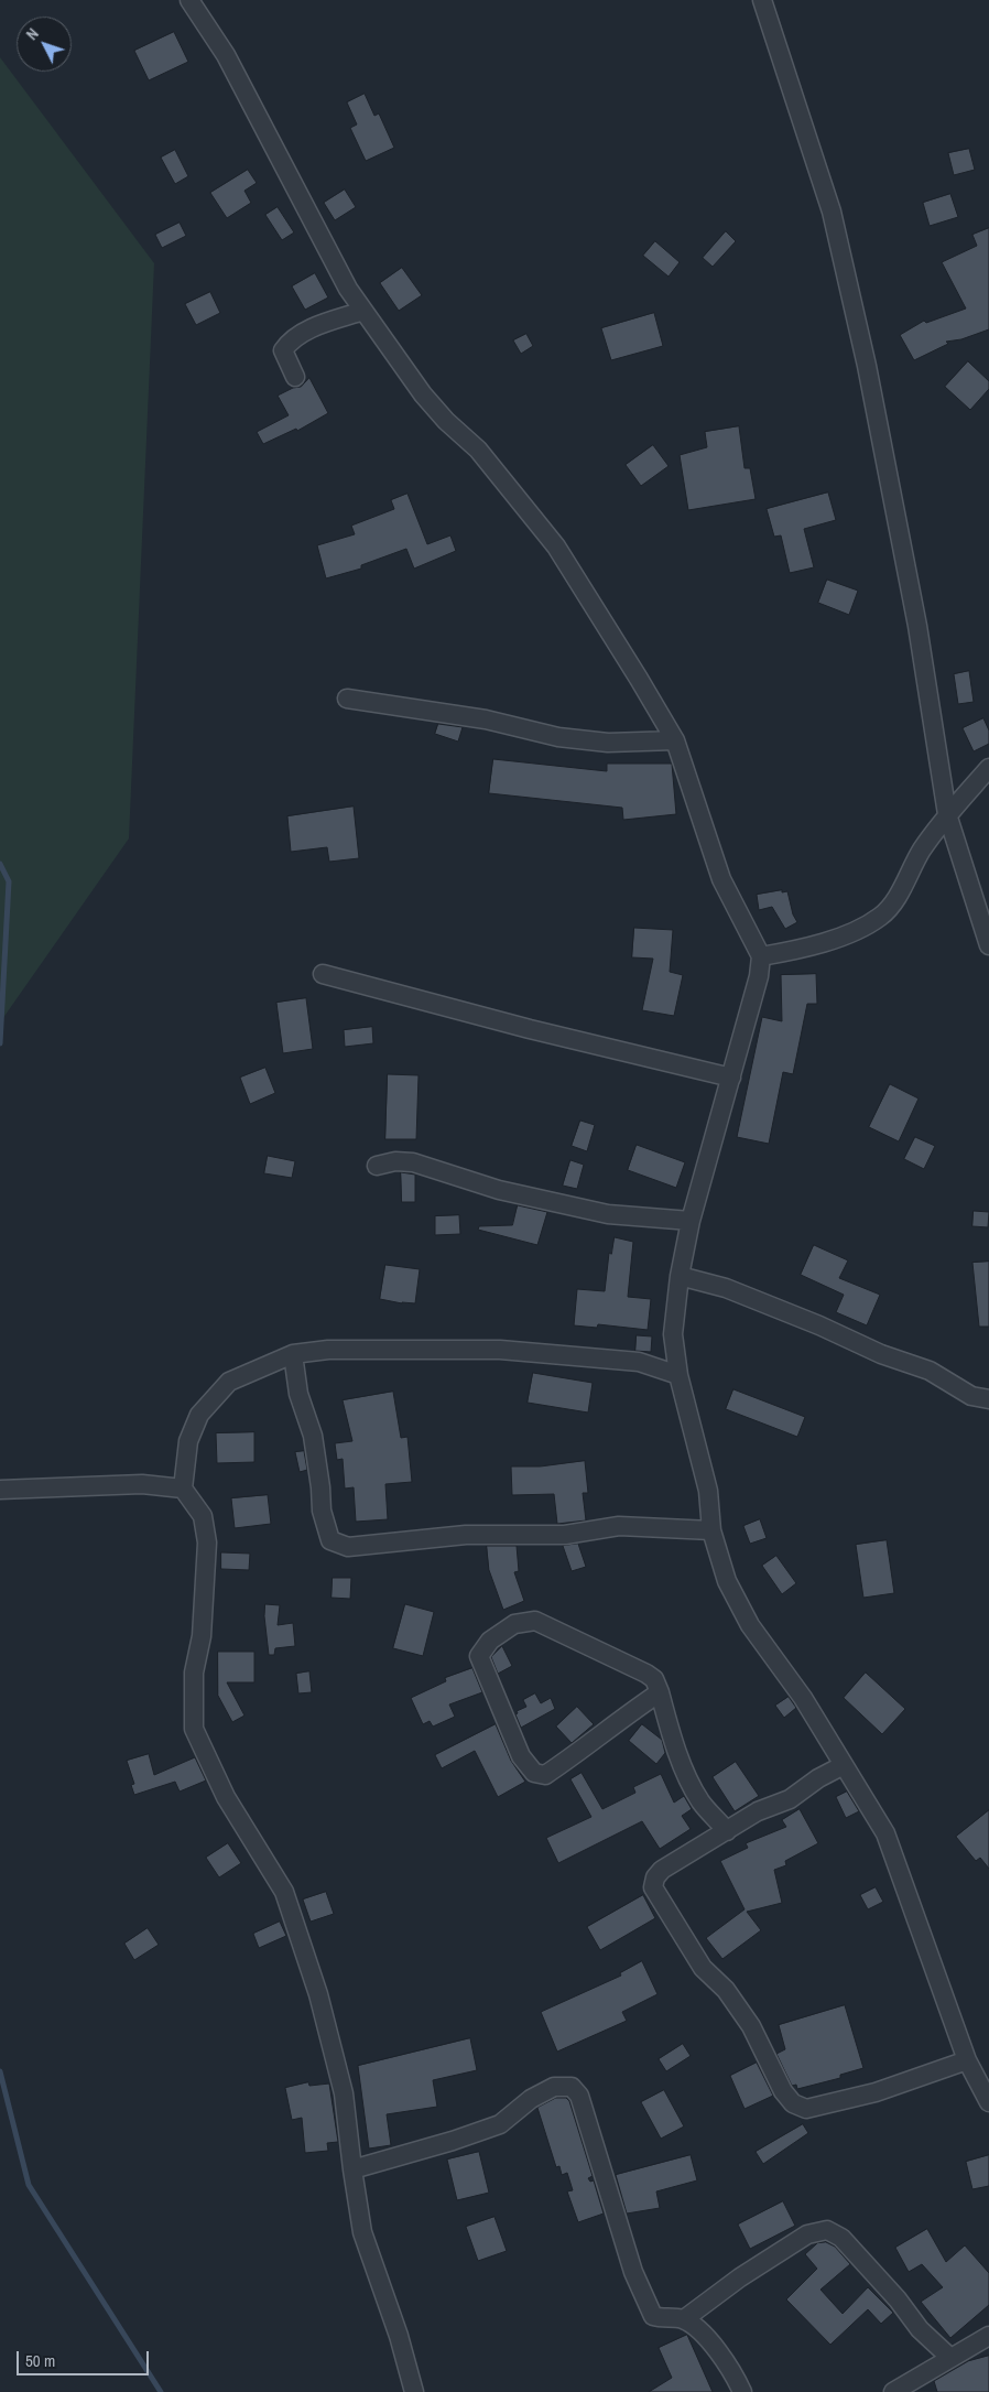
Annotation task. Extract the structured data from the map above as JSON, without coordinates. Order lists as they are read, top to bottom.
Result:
{
  "scale_bar": "50 m",
  "north": "top left"
}
